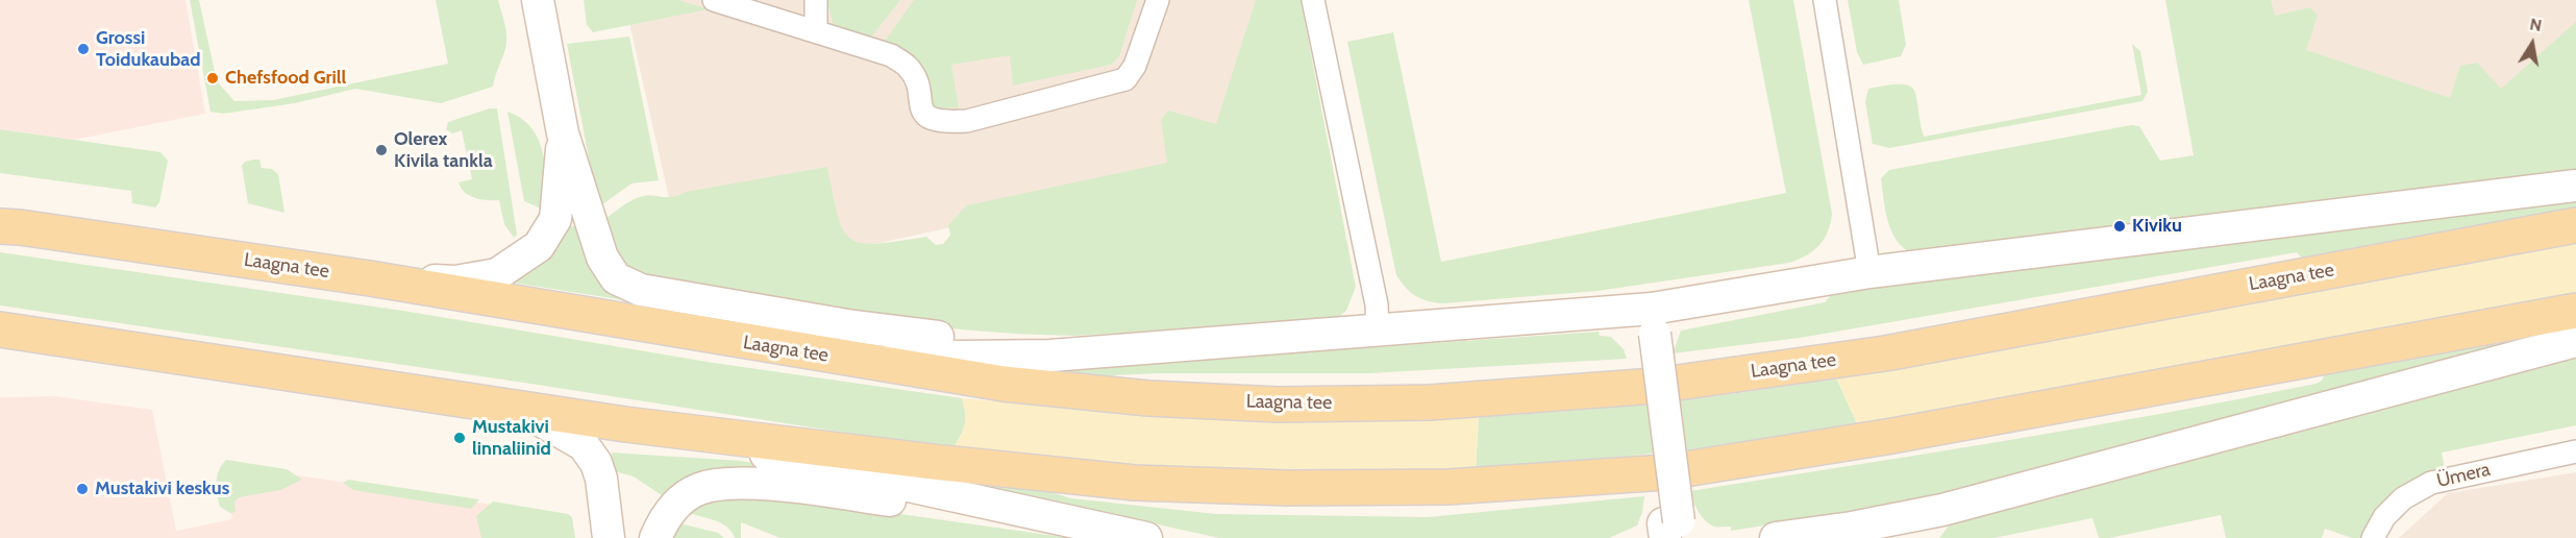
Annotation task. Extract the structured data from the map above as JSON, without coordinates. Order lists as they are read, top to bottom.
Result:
{
  "streets": {
    "main road": ["Laagna tee"],
    "street": ["Ümera"]
  },
  "places": [
    "Grossi Toidukaubad",
    "Chefsfood Grill",
    "Olerex Kivila tankla",
    "Kiviku",
    "Mustakivi linnaliinid",
    "Mustakivi keskus"
  ],
  "north": "top"
}
